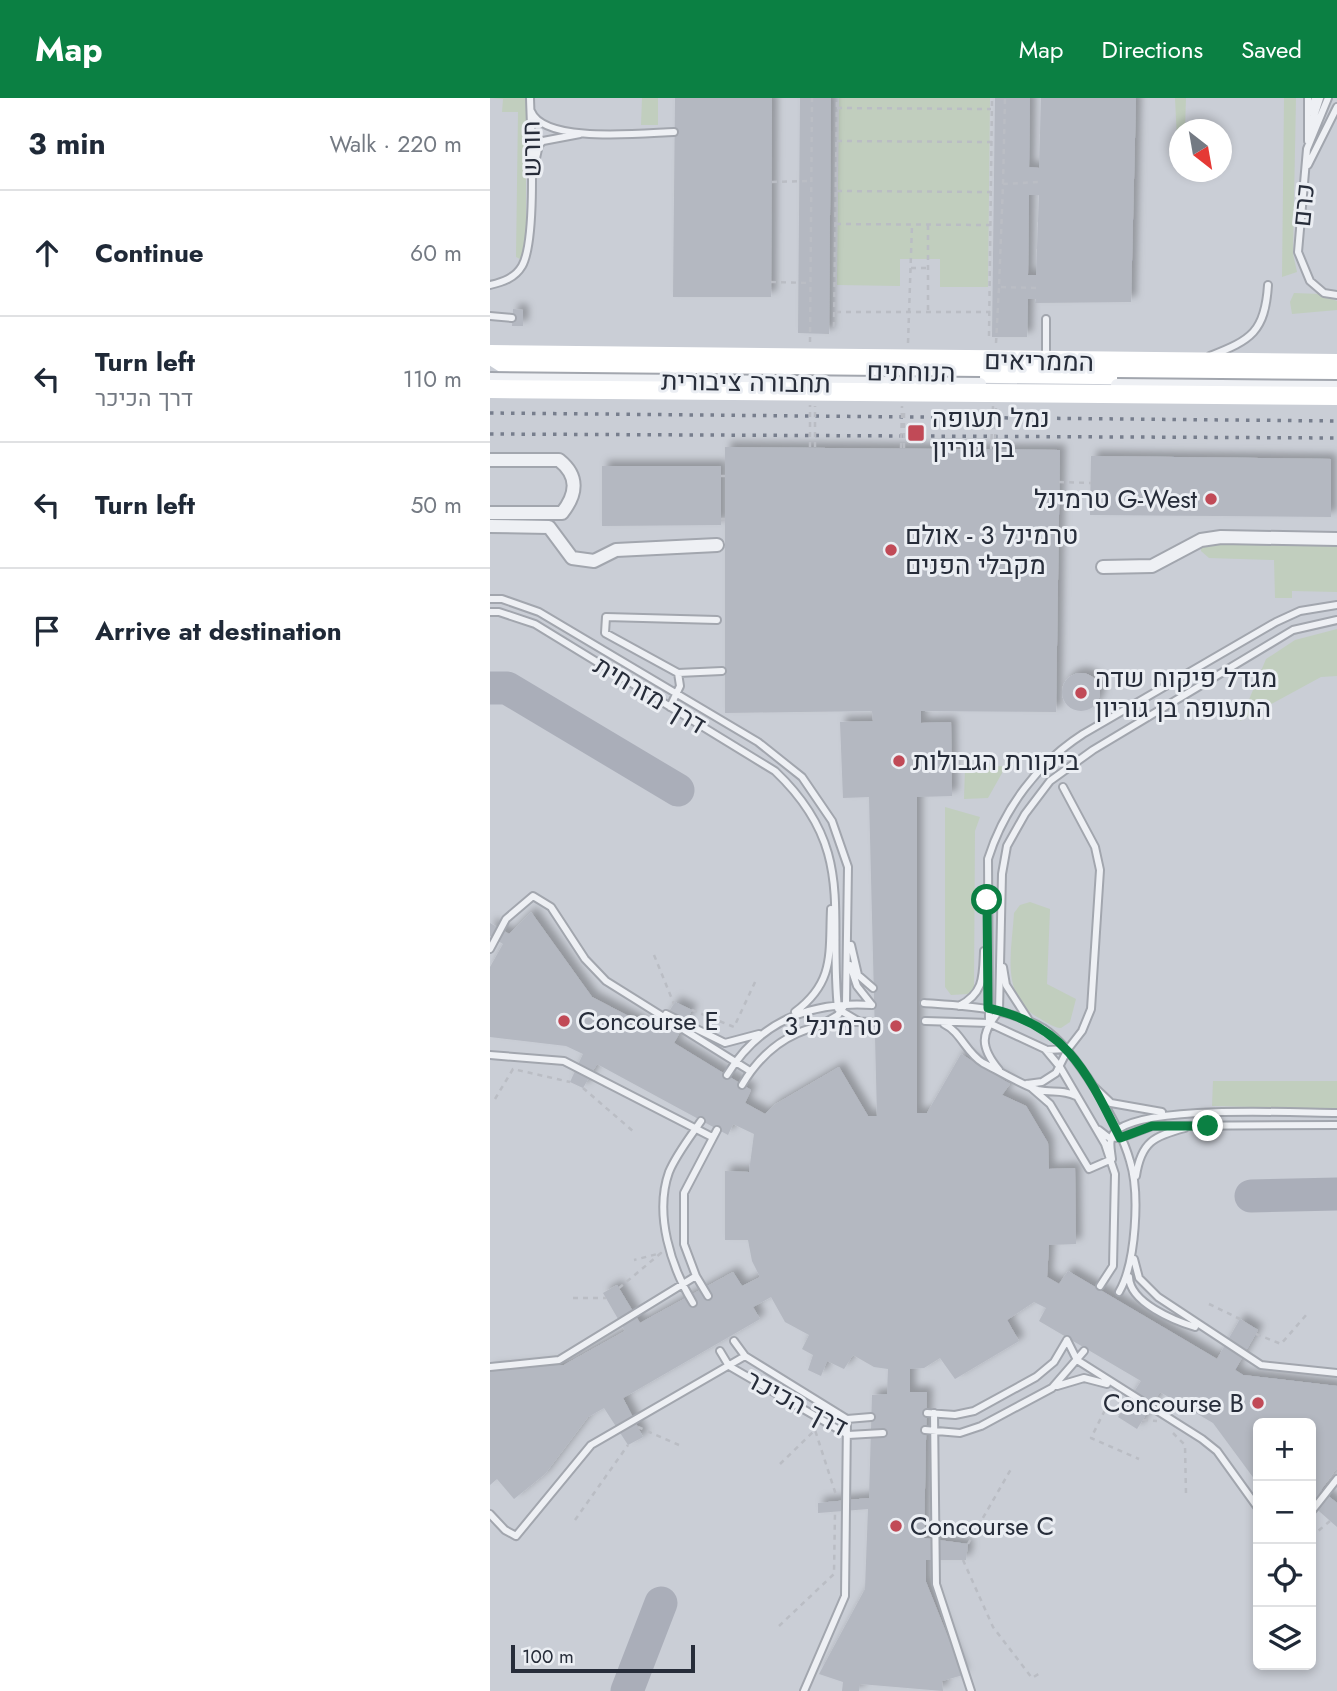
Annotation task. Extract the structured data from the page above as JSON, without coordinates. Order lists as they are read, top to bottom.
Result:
{
  "streets": {
    "street": ["הממריאים", "הנוחתים", "תחבורה ציבורית"],
    "lane": [
      "חורש",
      "כרם",
      "דרך מזרחית",
      "דרך הכיכר"
    ]
  },
  "crossings": [
    ["הממריאים", "תחבורה ציבורית"]
  ],
  "places": {
    "transit": ["נמל תעופה בן גוריון"],
    "other": [
      "טרמינל G-West",
      "טרמינל 3 - אולם מקבלי הפנים",
      "מגדל פיקוח שדה התעופה בן גוריון",
      "ביקורת הגבולות",
      "Concourse E",
      "טרמינל 3",
      "Concourse B",
      "Concourse C"
    ]
  },
  "scale_bar": "100 m",
  "north": "bottom right",
  "page": {
    "header": "Map",
    "nav": ["Map", "Directions", "Saved"],
    "heading": ["3 min", "Walk · 220 m"],
    "list": [
      ["Continue", "60 m"],
      ["Turn left", "דרך הכיכר", "110 m"],
      ["Turn left", "50 m"],
      "Arrive at destination"
    ],
    "map_buttons": ["+", "−"],
    "scale": "100 m"
  }
}
